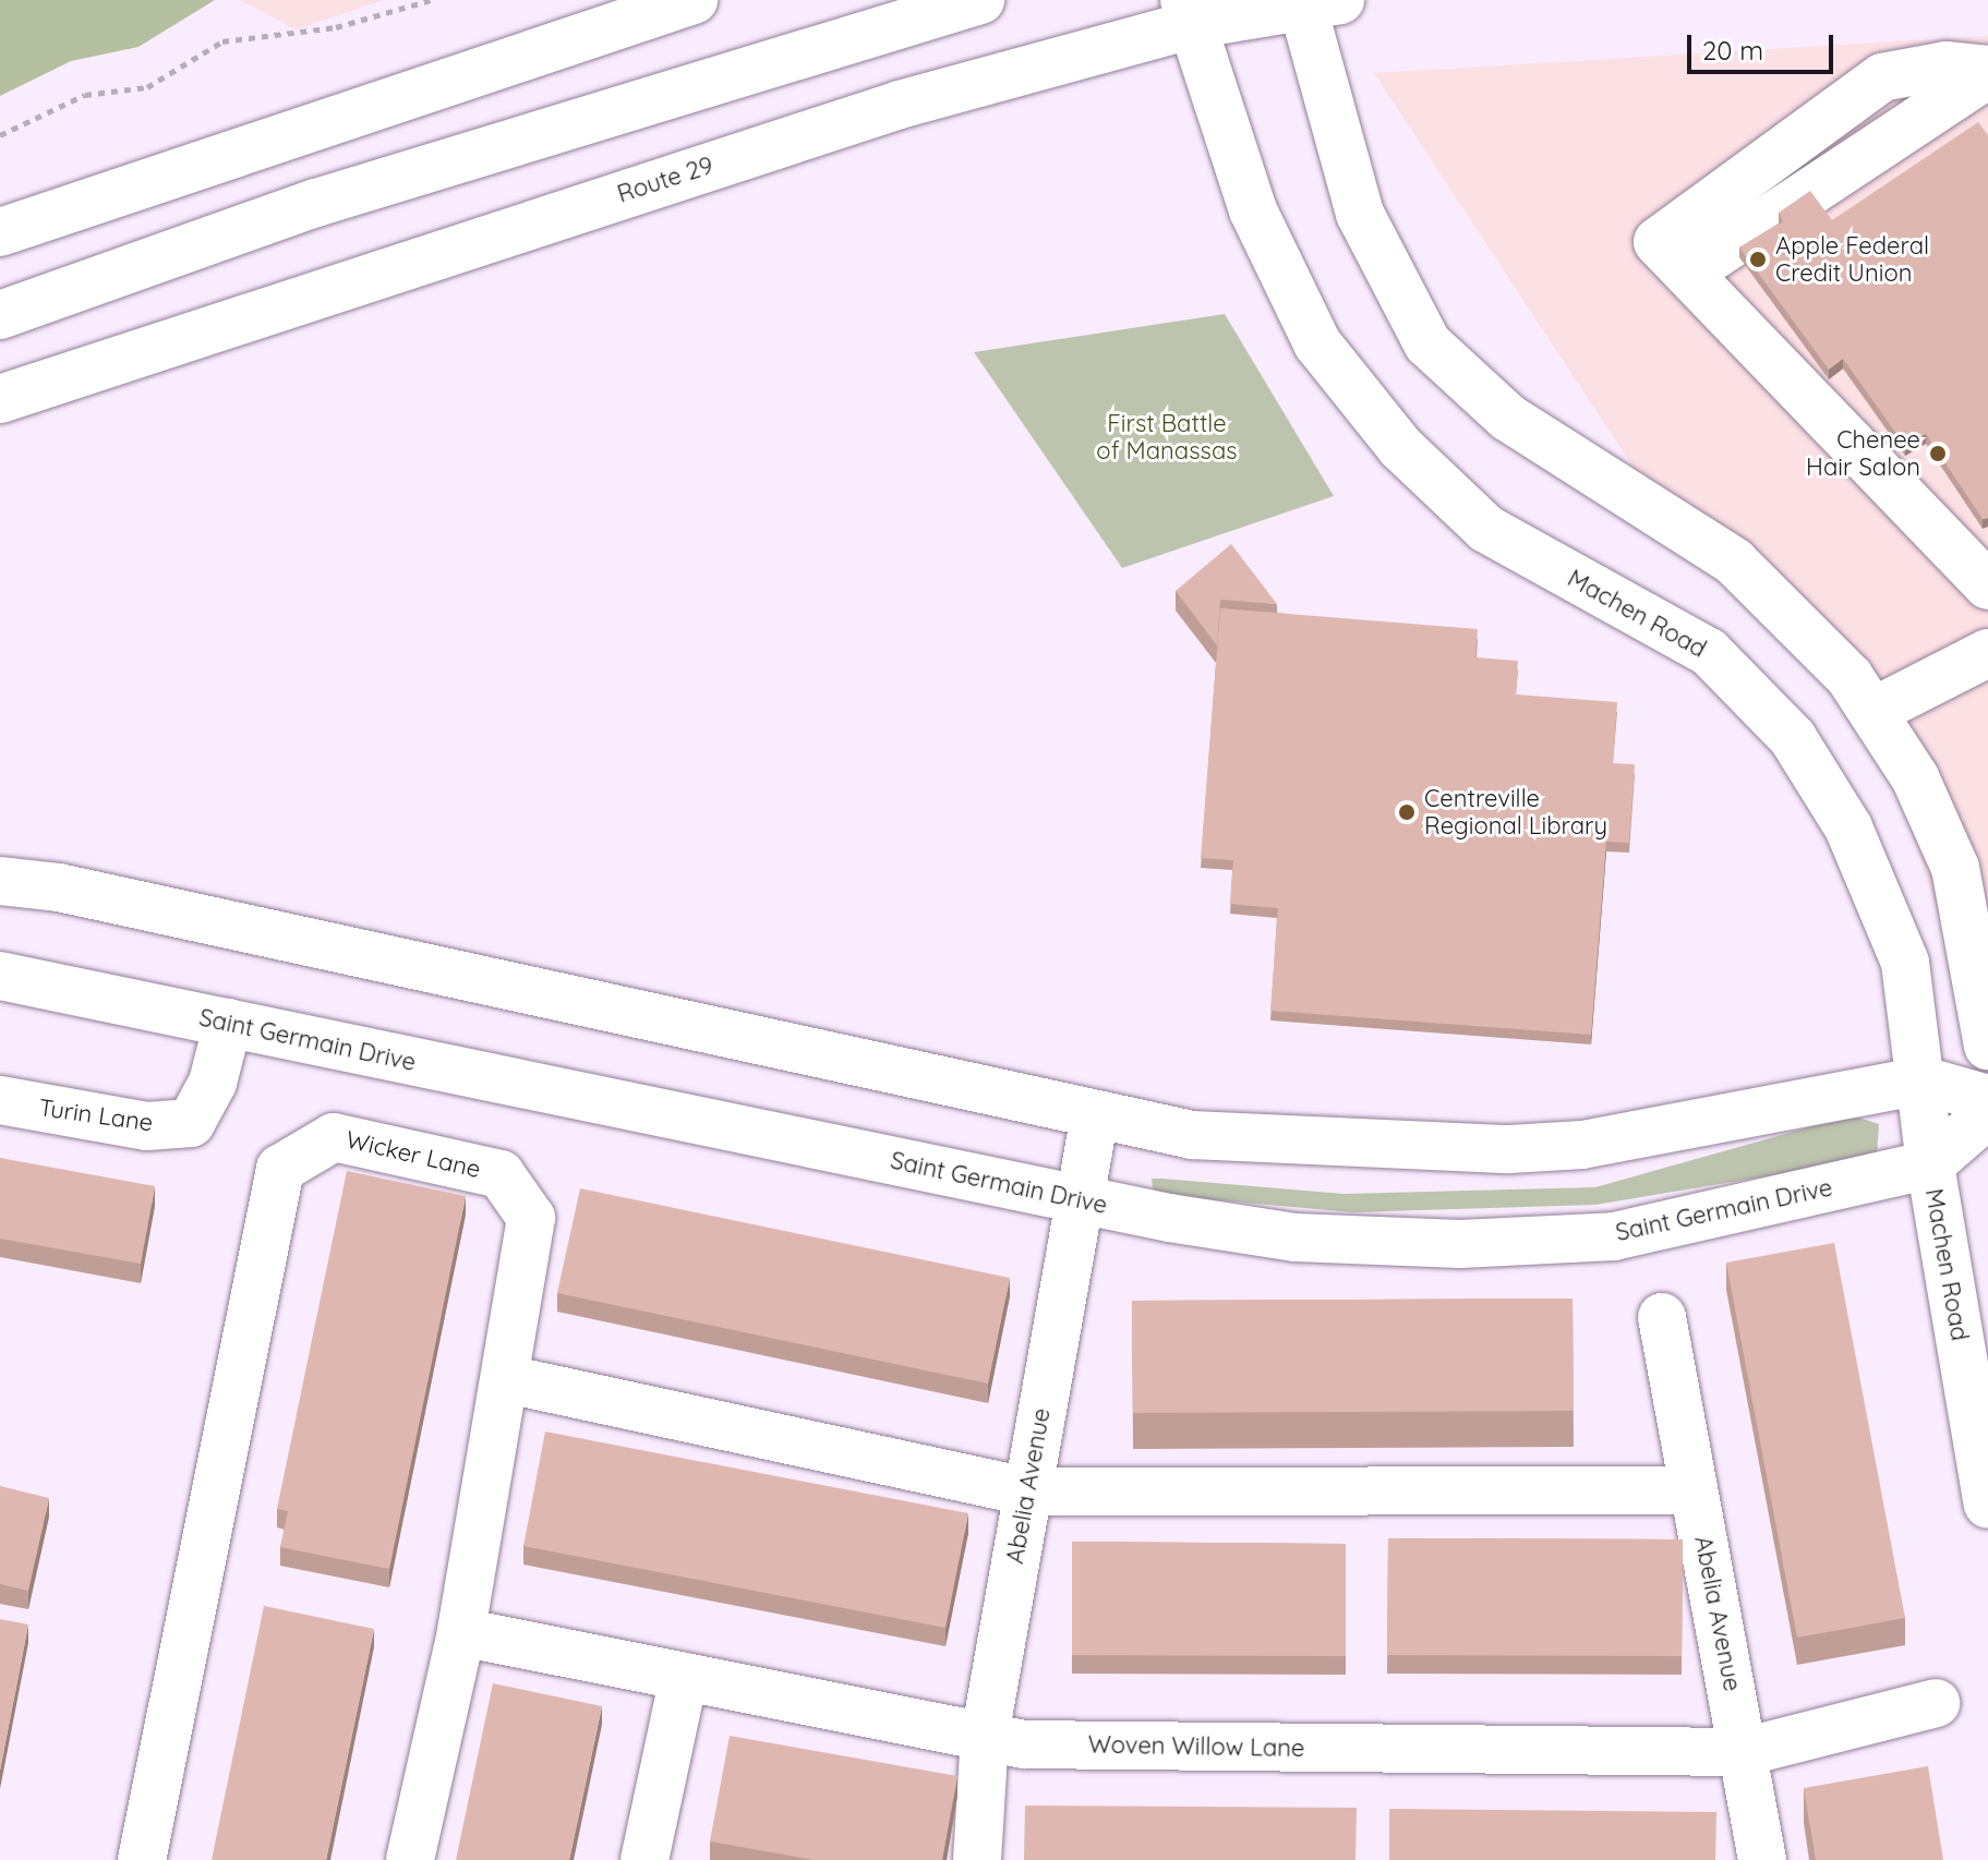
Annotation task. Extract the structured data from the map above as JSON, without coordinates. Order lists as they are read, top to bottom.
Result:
{
  "streets": {
    "street": [
      "Route 29",
      "Machen Road",
      "Saint Germain Drive",
      "Turin Lane",
      "Wicker Lane",
      "Abelia Avenue",
      "Woven Willow Lane"
    ]
  },
  "crossings": [
    ["Route 29", "Machen Road"],
    ["Machen Road", "Saint Germain Drive"],
    ["Saint Germain Drive", "Turin Lane"],
    ["Saint Germain Drive", "Abelia Avenue"],
    ["Wicker Lane", "Woven Willow Lane"],
    ["Abelia Avenue", "Woven Willow Lane"]
  ],
  "parks": ["First Battle of Manassas"],
  "places": ["Apple Federal Credit Union", "Chenee Hair Salon", "Centreville Regional Library"],
  "scale_bar": "20 m"
}
